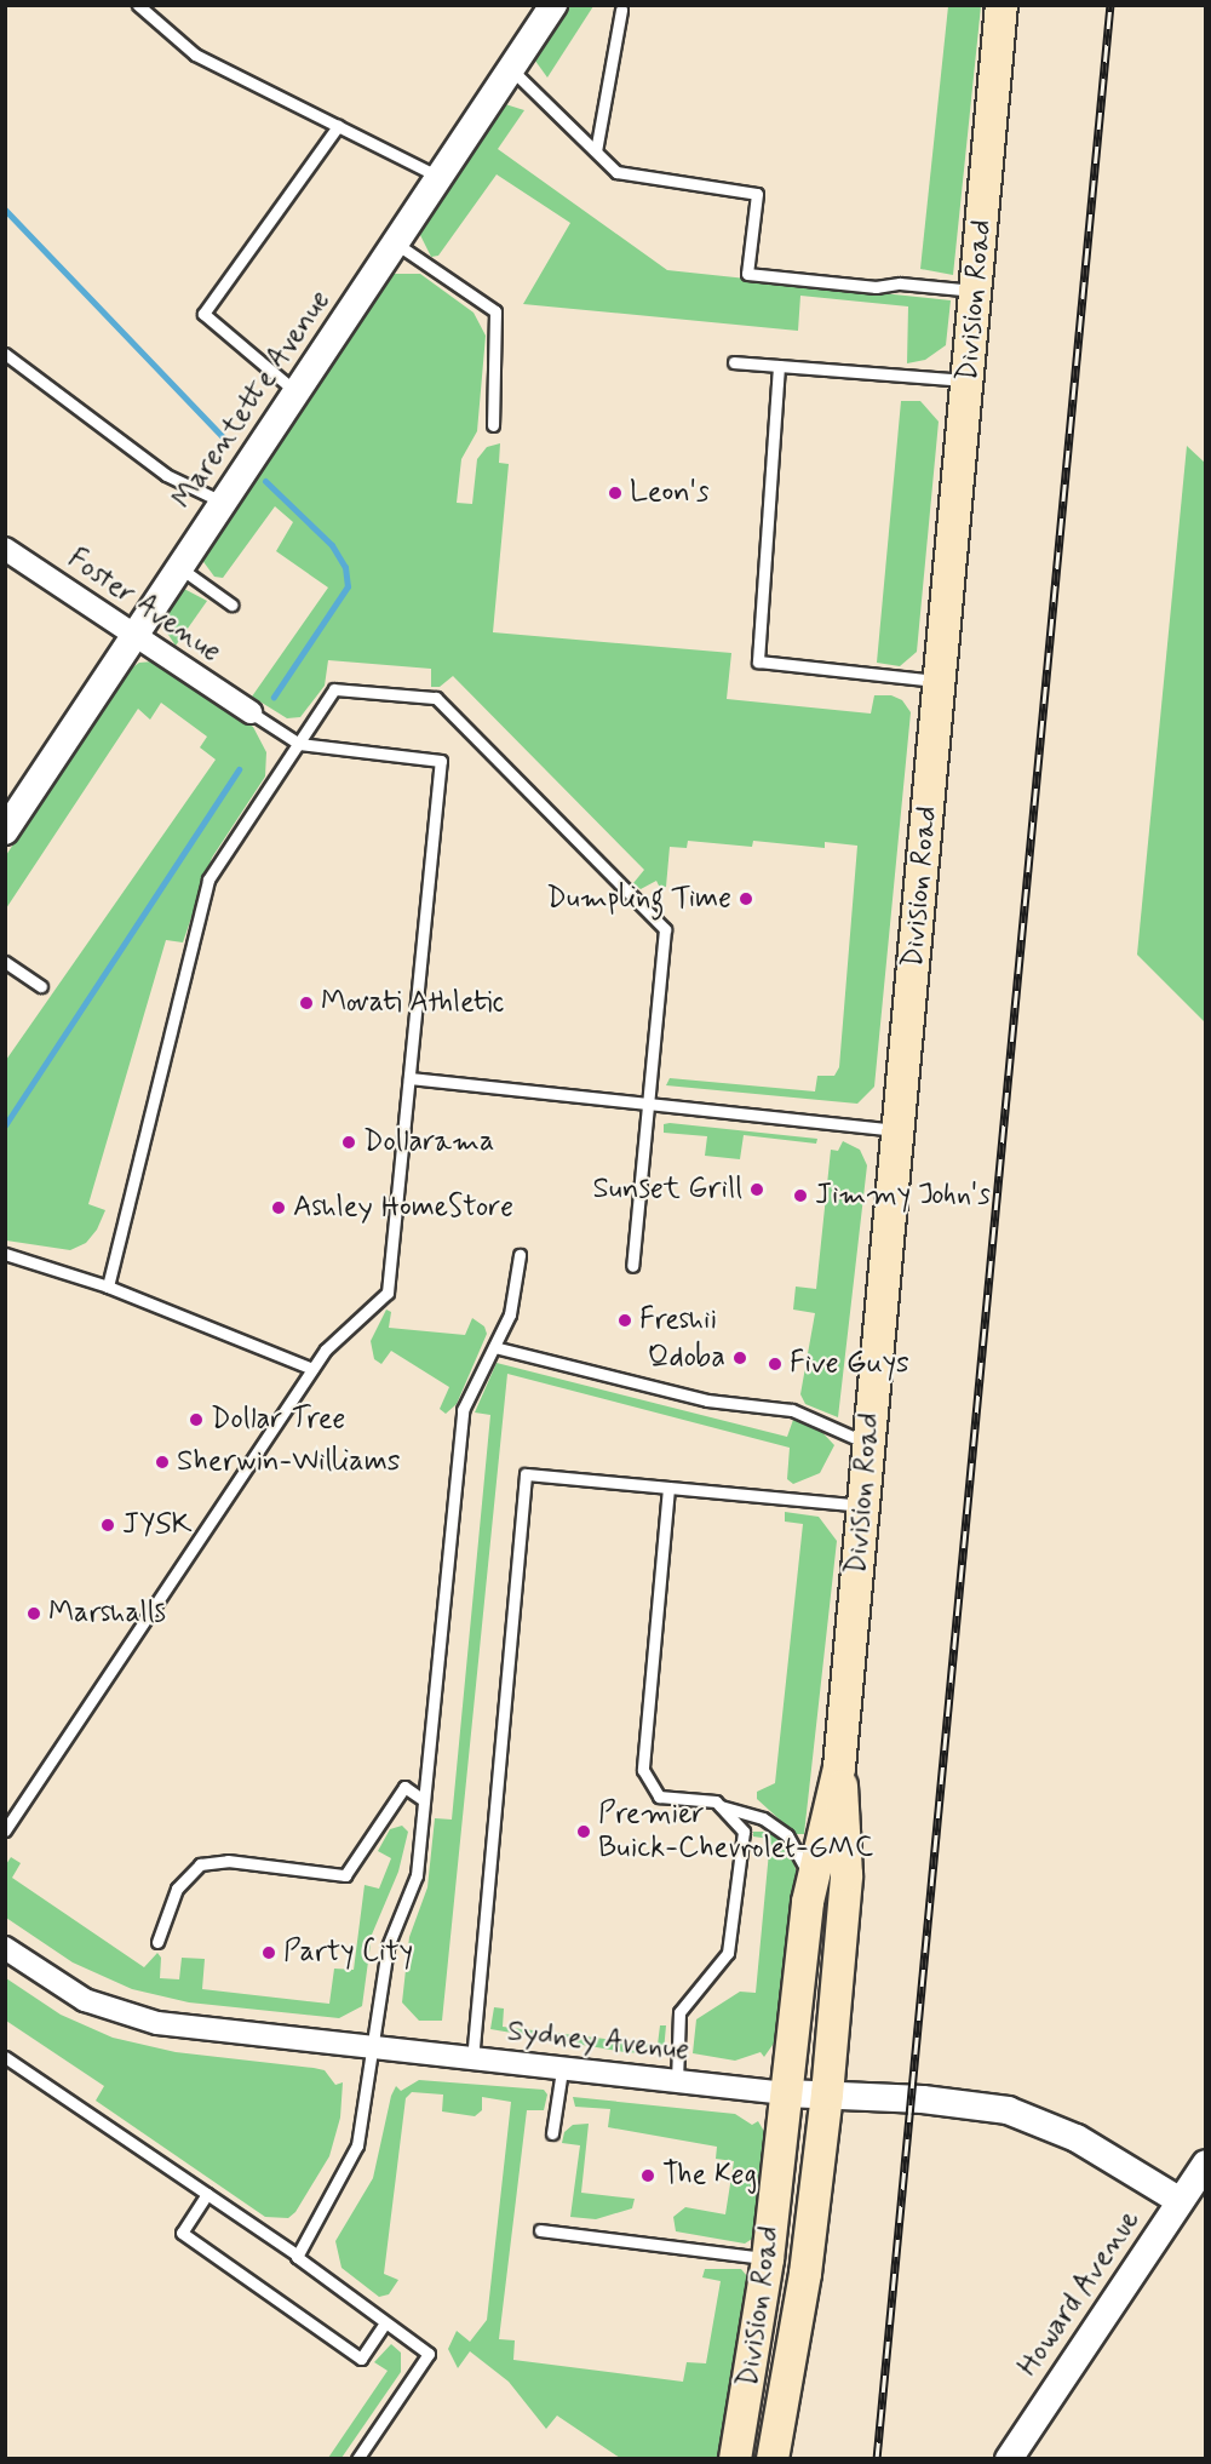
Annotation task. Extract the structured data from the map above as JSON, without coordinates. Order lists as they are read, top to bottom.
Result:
{
  "streets": {
    "main road": ["Division Road"],
    "street": [
      "Marentette Avenue",
      "Foster Avenue",
      "Sydney Avenue",
      "Howard Avenue"
    ]
  },
  "crossings": [
    ["Division Road", "Sydney Avenue"],
    ["Marentette Avenue", "Foster Avenue"],
    ["Sydney Avenue", "Howard Avenue"]
  ],
  "places": [
    "Leon's",
    "Dumpling Time",
    "Movati Athletic",
    "Dollarama",
    "Sunset Grill",
    "Jimmy John's",
    "Ashley HomeStore",
    "Freshii",
    "Qdoba",
    "Five Guys",
    "Dollar Tree",
    "Sherwin-Williams",
    "JYSK",
    "Marshalls",
    "Premier Buick-Chevrolet-GMC",
    "Party City",
    "The Keg"
  ]
}
